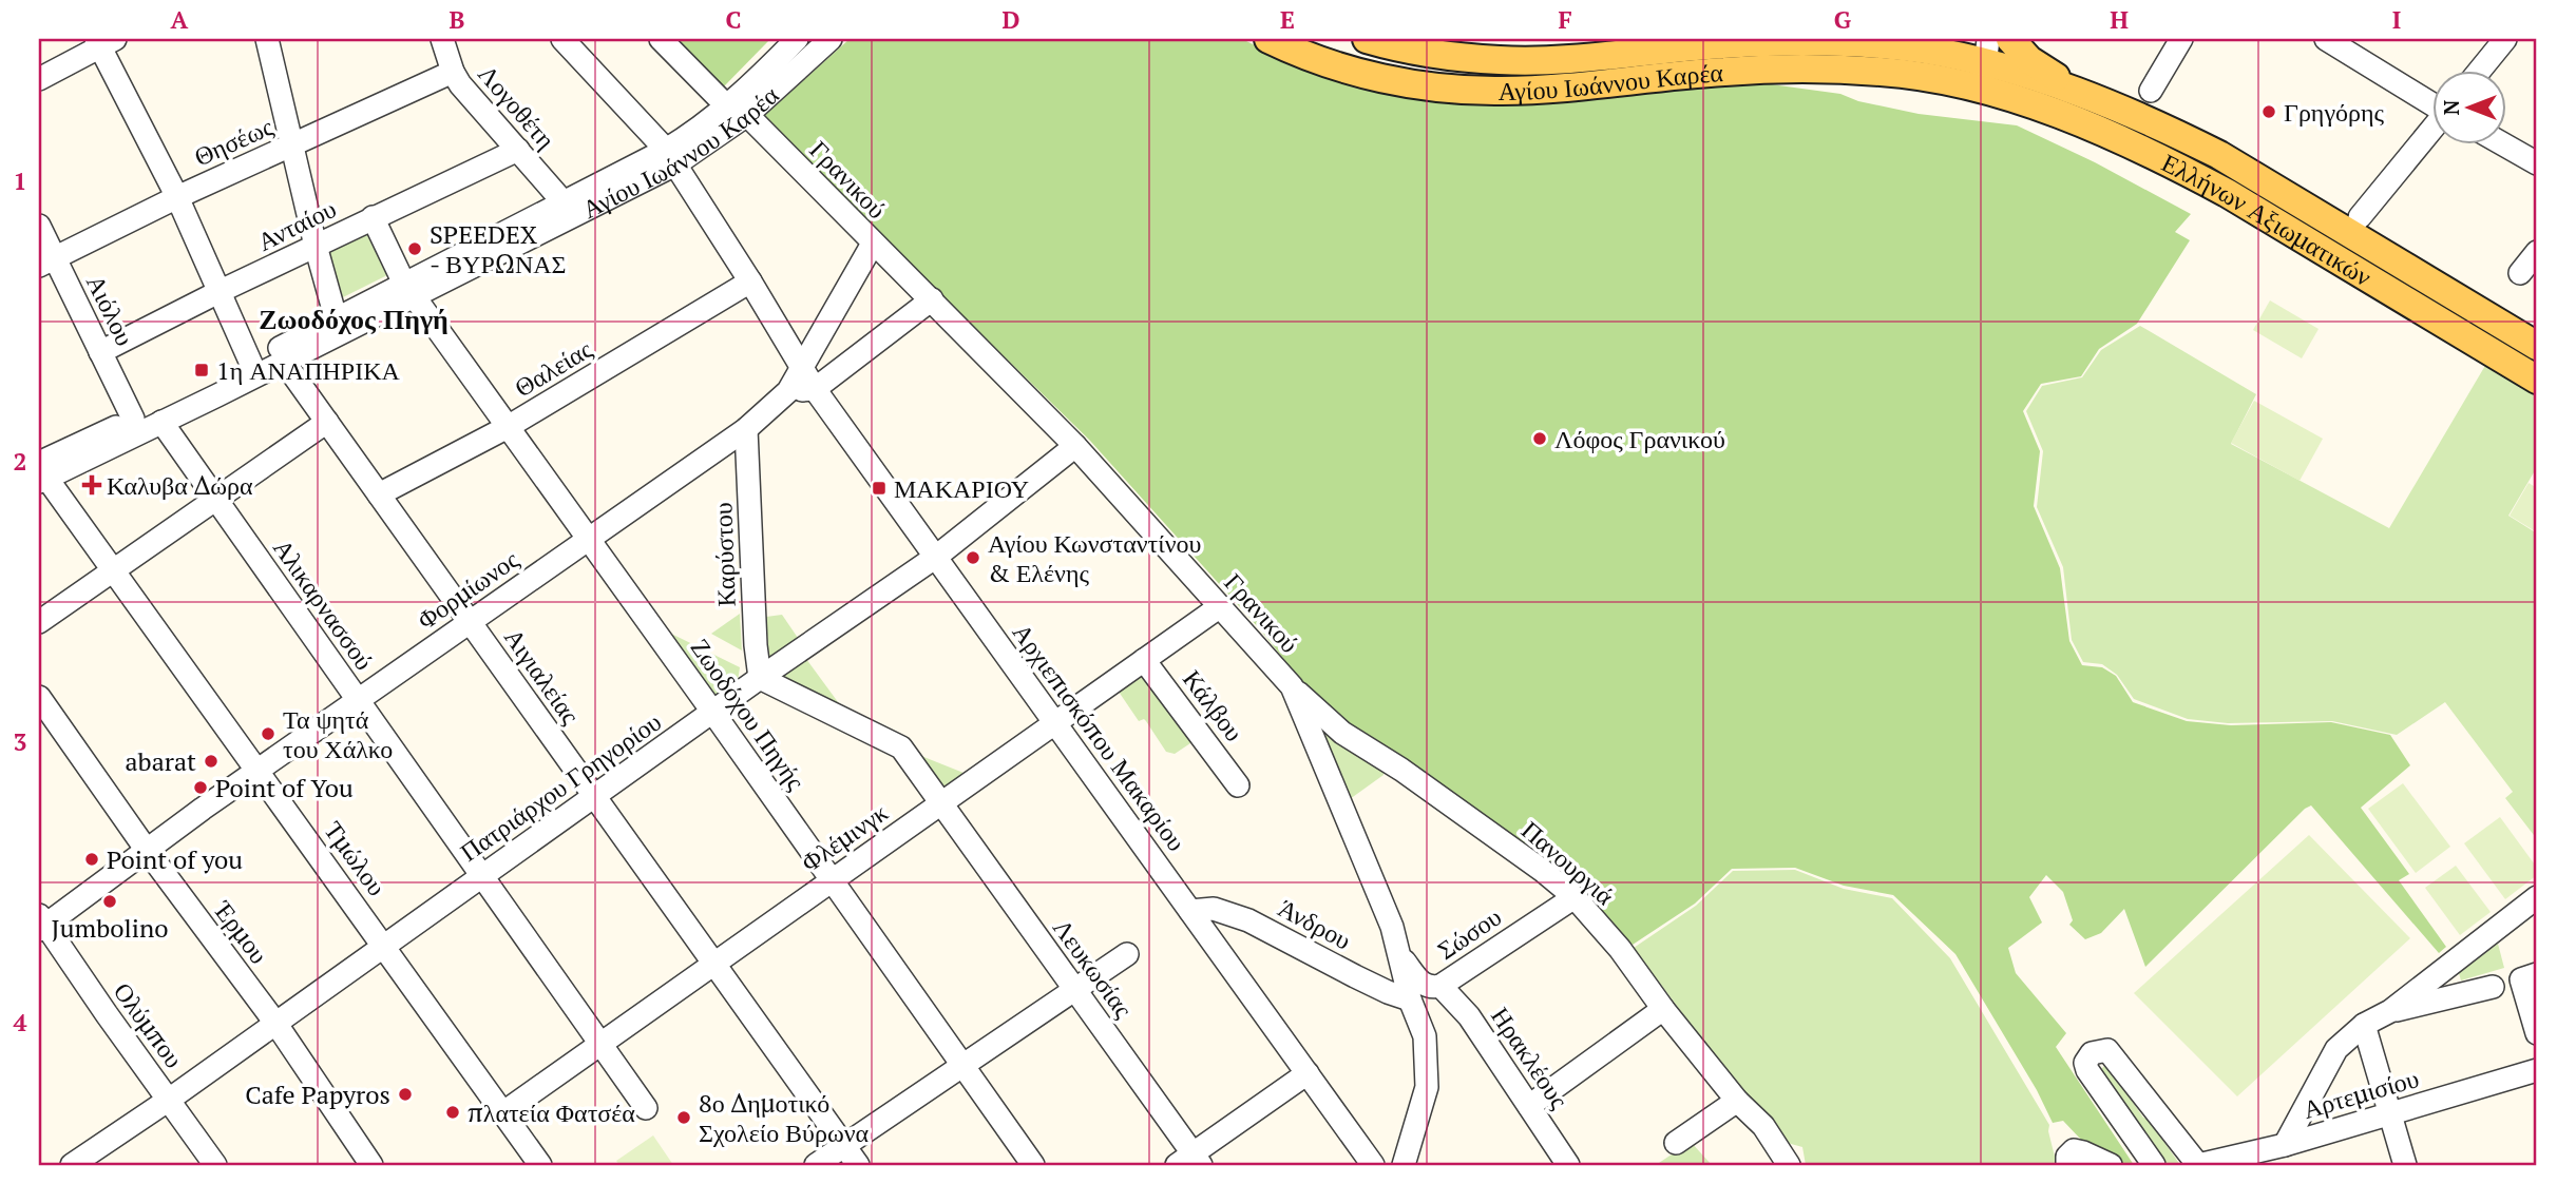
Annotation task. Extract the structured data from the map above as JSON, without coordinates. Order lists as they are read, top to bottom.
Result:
{
  "streets": {
    "main road": ["Αγίου Ιωάννου Καρέα", "Ελλήνων Αξιωματικών"],
    "street": [
      "Λογοθέτη",
      "Θησέως",
      "Γρανικού",
      "Ανταίου",
      "Αιόλου",
      "Θαλείας",
      "Καρύστου",
      "Φορμίωνος",
      "Αλικαρνασσού",
      "Αιγιαλείας",
      "Κάλβου",
      "Ζωοδόχου Πηγής",
      "Αρχιεπισκόπου Μακαρίου",
      "Πατριάρχου Γρηγορίου",
      "Φλέμινγκ",
      "Τμώλου",
      "Πανουργιά",
      "Άνδρου",
      "Έρμου",
      "Σώσου",
      "Λευκωσίας",
      "Ολύμπου",
      "Ηρακλέους",
      "Αρτεμισίου"
    ]
  },
  "crossings": [
    ["Αγίου Ιωάννου Καρέα", "Λογοθέτη"],
    ["Αγίου Ιωάννου Καρέα", "Γρανικού"],
    ["Αγίου Ιωάννου Καρέα", "Ελλήνων Αξιωματικών"],
    ["Αγίου Ιωάννου Καρέα", "Αιόλου"],
    ["Αγίου Ιωάννου Καρέα", "Αλικαρνασσού"],
    ["Αγίου Ιωάννου Καρέα", "Αιγιαλείας"],
    ["Αγίου Ιωάννου Καρέα", "Ζωοδόχου Πηγής"],
    ["Αγίου Ιωάννου Καρέα", "Αρχιεπισκόπου Μακαρίου"],
    ["Αγίου Ιωάννου Καρέα", "Τμώλου"],
    ["Λογοθέτη", "Θησέως"],
    ["Λογοθέτη", "Ανταίου"],
    ["Θησέως", "Αιόλου"],
    ["Γρανικού", "Φορμίωνος"],
    ["Γρανικού", "Πατριάρχου Γρηγορίου"],
    ["Γρανικού", "Φλέμινγκ"],
    ["Γρανικού", "Πανουργιά"],
    ["Γρανικού", "Άνδρου"],
    ["Γρανικού", "Σώσου"],
    ["Ανταίου", "Αιόλου"],
    ["Ανταίου", "Ζωοδόχου Πηγής"],
    ["Θαλείας", "Αιγιαλείας"],
    ["Θαλείας", "Ζωοδόχου Πηγής"],
    ["Θαλείας", "Αρχιεπισκόπου Μακαρίου"],
    ["Καρύστου", "Φορμίωνος"],
    ["Καρύστου", "Πατριάρχου Γρηγορίου"],
    ["Φορμίωνος", "Αλικαρνασσού"],
    ["Φορμίωνος", "Αιγιαλείας"],
    ["Φορμίωνος", "Ζωοδόχου Πηγής"],
    ["Φορμίωνος", "Αρχιεπισκόπου Μακαρίου"],
    ["Φορμίωνος", "Τμώλου"],
    ["Φορμίωνος", "Έρμου"],
    ["Φορμίωνος", "Ολύμπου"],
    ["Αλικαρνασσού", "Πατριάρχου Γρηγορίου"],
    ["Αλικαρνασσού", "Φλέμινγκ"],
    ["Αιγιαλείας", "Πατριάρχου Γρηγορίου"],
    ["Αιγιαλείας", "Φλέμινγκ"],
    ["Κάλβου", "Φλέμινγκ"],
    ["Ζωοδόχου Πηγής", "Πατριάρχου Γρηγορίου"],
    ["Ζωοδόχου Πηγής", "Φλέμινγκ"],
    ["Αρχιεπισκόπου Μακαρίου", "Πατριάρχου Γρηγορίου"],
    ["Αρχιεπισκόπου Μακαρίου", "Φλέμινγκ"],
    ["Αρχιεπισκόπου Μακαρίου", "Άνδρου"],
    ["Πατριάρχου Γρηγορίου", "Τμώλου"],
    ["Πατριάρχου Γρηγορίου", "Έρμου"],
    ["Πατριάρχου Γρηγορίου", "Ολύμπου"],
    ["Φλέμινγκ", "Τμώλου"],
    ["Φλέμινγκ", "Λευκωσίας"],
    ["Πανουργιά", "Σώσου"],
    ["Σώσου", "Ηρακλέους"]
  ],
  "districts": ["Ζωοδόχος Πηγή"],
  "places": {
    "other": [
      "Γρηγόρης",
      "SPEEDEX - ΒΥΡΩΝΑΣ",
      "Λόφος Γρανικού",
      "Αγίου Κωνσταντίνου & Ελένης",
      "Τα ψητά του Χάλκο",
      "abarat",
      "Point of You",
      "Point of you",
      "Jumbolino",
      "Cafe Papyros",
      "πλατεία Φατσέα",
      "8ο Δημοτικό Σχολείο Βύρωνα"
    ],
    "transit": ["1η ΑΝΑΠΗΡΙΚΑ", "ΜΑΚΑΡΙΟΥ"],
    "health": ["Καλυβα Δώρα"]
  },
  "north": "left",
  "grid": {
    "columns": [
      "A",
      "B",
      "C",
      "D",
      "E",
      "F",
      "G",
      "H",
      "I"
    ],
    "rows": [
      "1",
      "2",
      "3",
      "4"
    ]
  }
}
